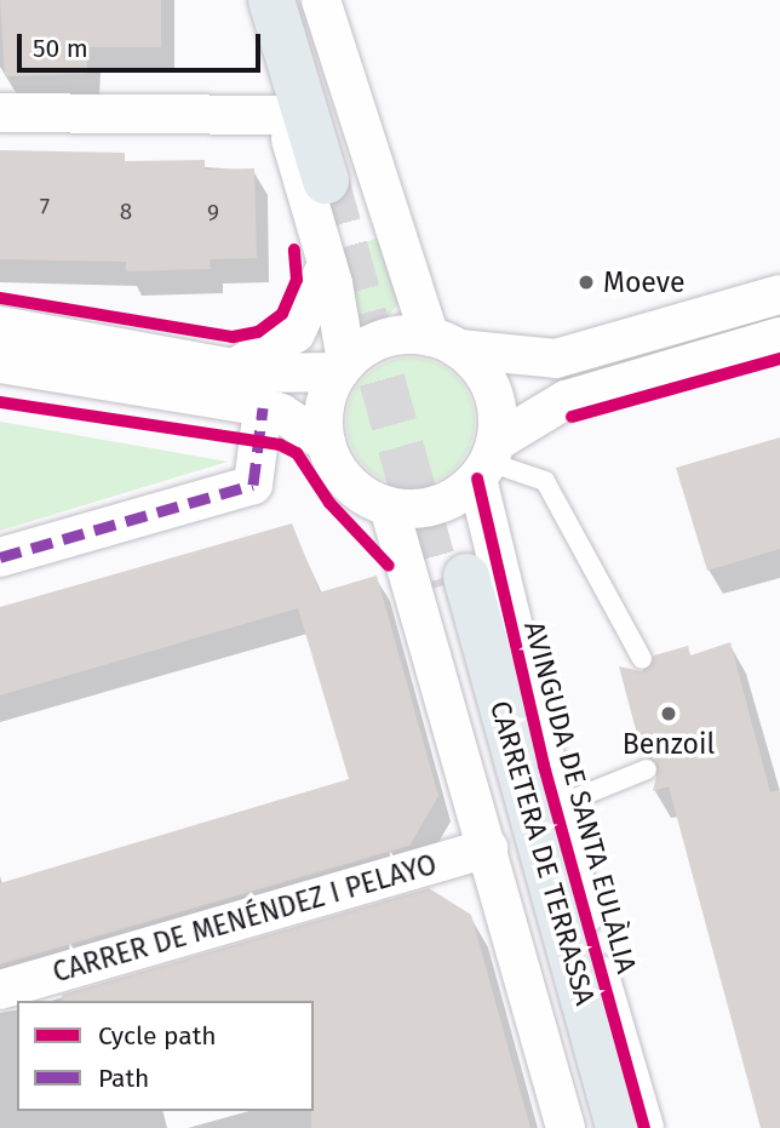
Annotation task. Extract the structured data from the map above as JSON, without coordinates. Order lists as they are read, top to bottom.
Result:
{
  "streets": {
    "main road": ["CARRETERA DE TERRASSA"],
    "street": ["AVINGUDA DE SANTA EULÀLIA", "CARRER DE MENÉNDEZ I PELAYO"]
  },
  "places": ["Moeve", "Benzoil"],
  "house_numbers": ["7", "8", "9"],
  "legend": ["Cycle path", "Path"],
  "scale_bar": "50 m"
}
